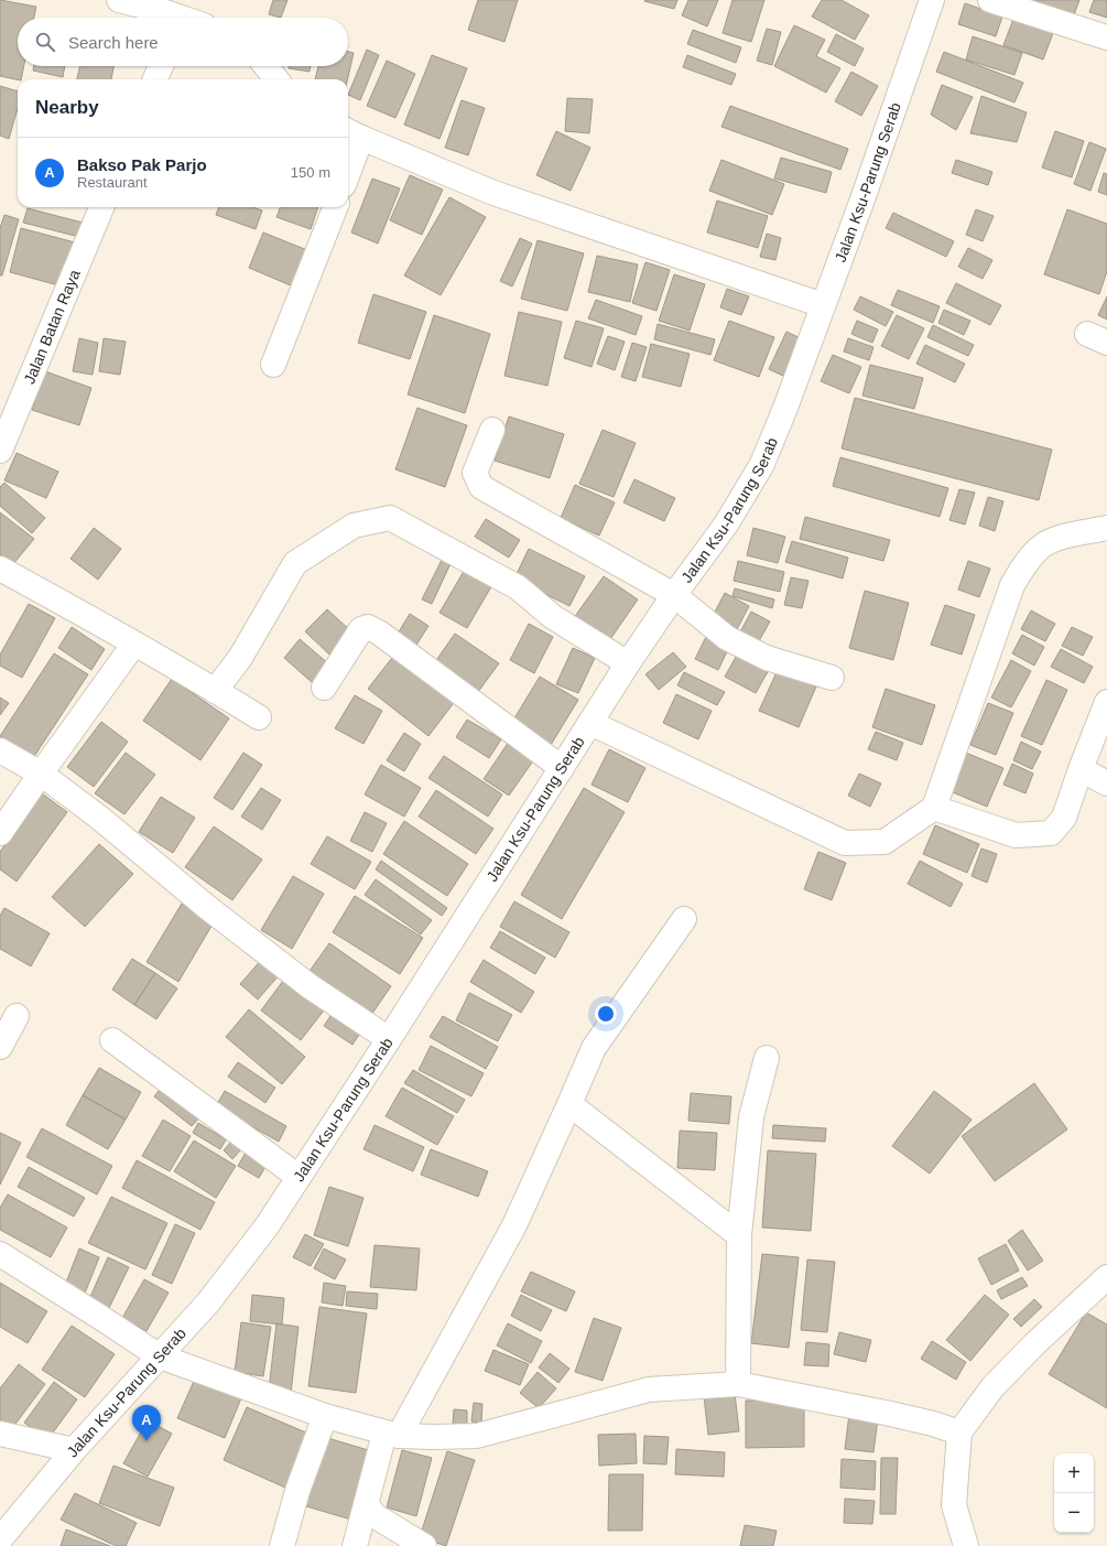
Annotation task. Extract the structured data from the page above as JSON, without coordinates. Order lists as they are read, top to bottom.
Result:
{
  "streets": {
    "street": ["Jalan Ksu-Parung Serab", "Jalan Batan Raya"]
  },
  "page": {
    "search": "Search here",
    "heading": "Nearby",
    "list": [
      {
        "mark": "A",
        "name": "Bakso Pak Parjo",
        "note": "Restaurant",
        "value": "150 m"
      }
    ],
    "pins": "A",
    "map_buttons": ["+", "−"]
  }
}
